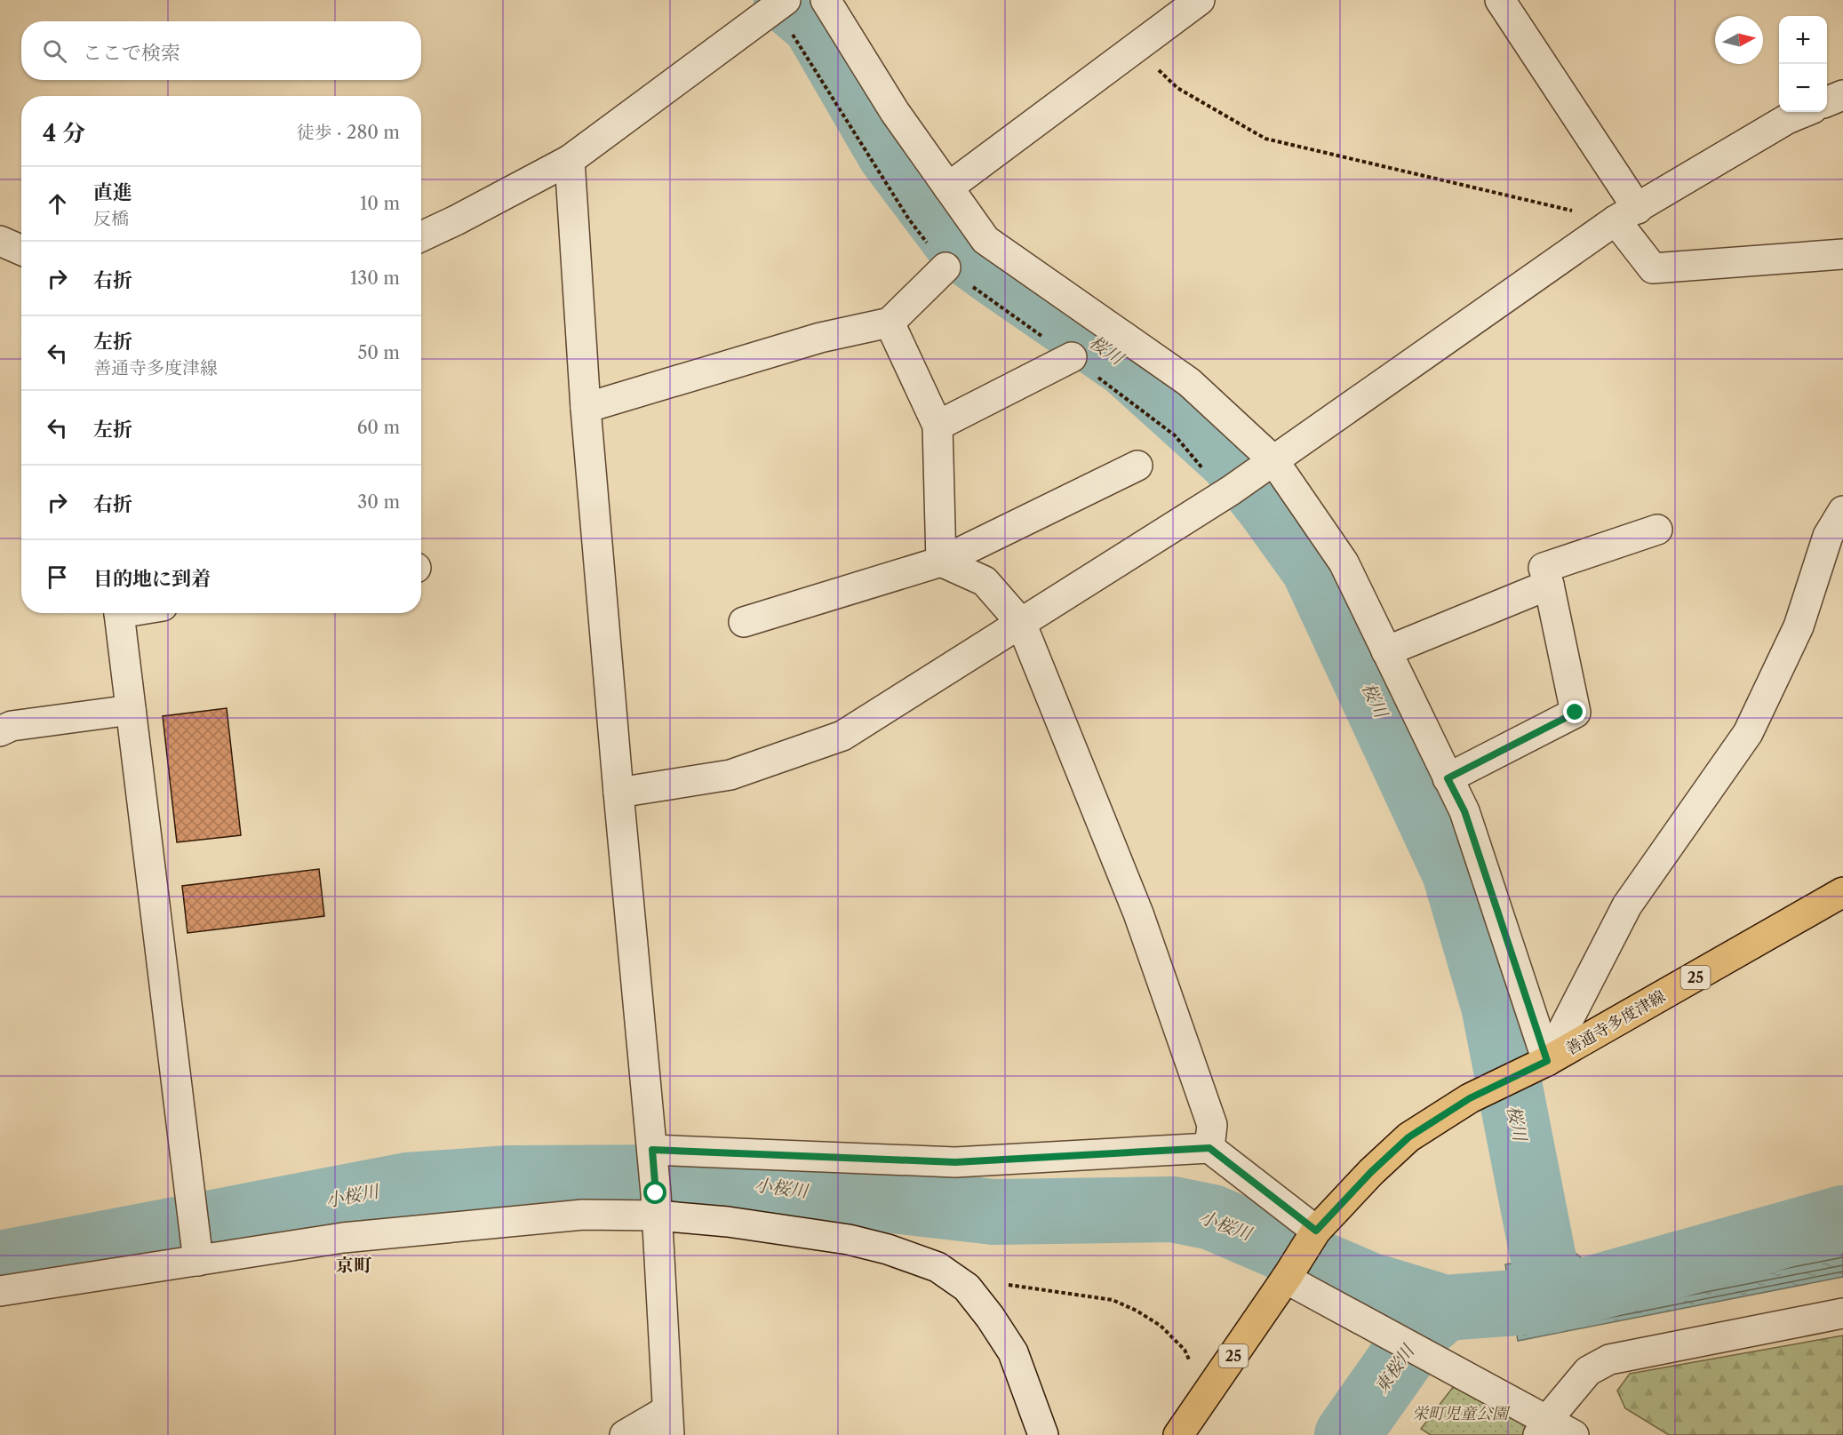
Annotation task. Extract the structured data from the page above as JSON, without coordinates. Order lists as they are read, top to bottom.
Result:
{
  "streets": {
    "main road": ["25", "善通寺多度津線"]
  },
  "districts": ["京町"],
  "water": ["桜川", "小桜川", "東桜川"],
  "parks": ["栄町児童公園"],
  "north": "right",
  "page": {
    "map_buttons": ["+", "−"],
    "search": "ここで検索",
    "heading": ["4 分", "徒歩 · 280 m"],
    "list": [
      ["直進", "反橋", "10 m"],
      ["右折", "130 m"],
      ["左折", "善通寺多度津線", "50 m"],
      ["左折", "60 m"],
      ["右折", "30 m"],
      "目的地に到着"
    ]
  }
}
